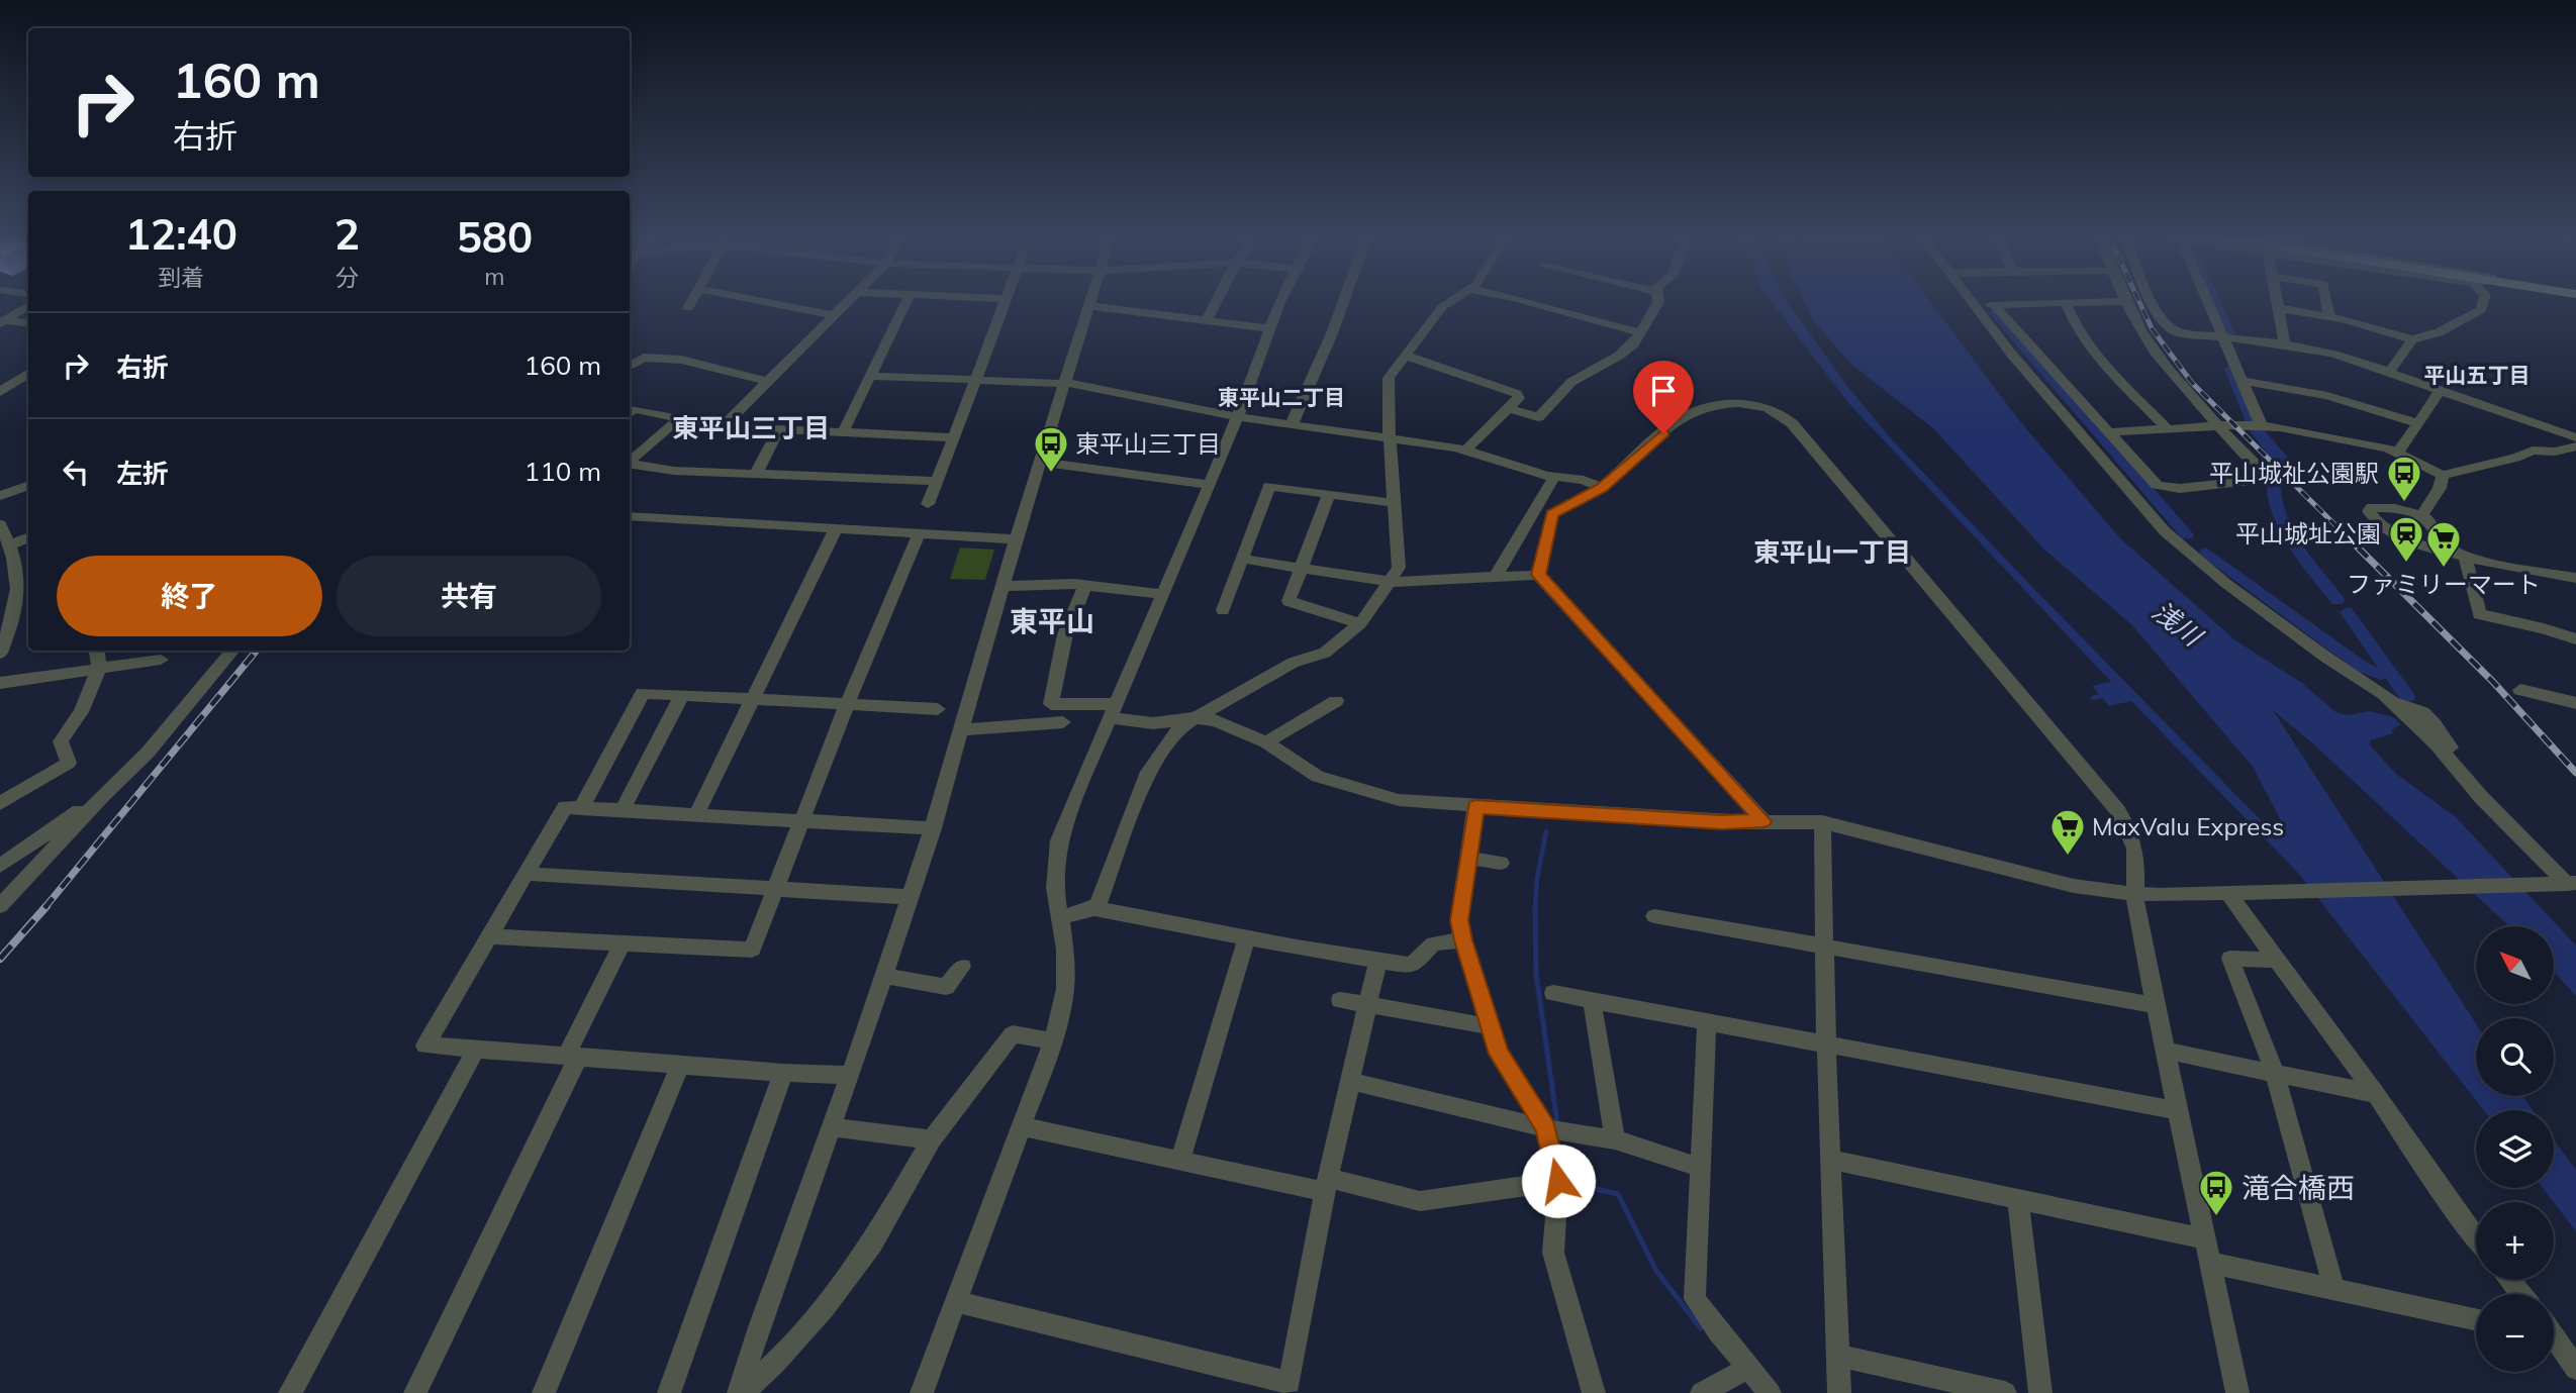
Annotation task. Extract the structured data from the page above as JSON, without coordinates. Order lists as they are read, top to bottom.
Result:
{
  "districts": [
    "平山五丁目",
    "東平山二丁目",
    "東平山三丁目",
    "東平山一丁目",
    "東平山"
  ],
  "water": ["浅川"],
  "places": {
    "bus stop": ["東平山三丁目", "平山城祉公園駅", "滝合橋西"],
    "station": ["平山城址公園"],
    "supermarket": ["ファミリーマート", "MaxValu Express"]
  },
  "north": "top left",
  "page": {
    "turn": ["160 m", "右折"],
    "eta": [
      "12:40",
      "到着",
      "2",
      "分",
      "580",
      "m"
    ],
    "list": [
      {
        "name": "右折",
        "value": "160 m"
      },
      {
        "name": "左折",
        "value": "110 m"
      }
    ],
    "buttons": ["終了", "共有"],
    "map_buttons": ["+", "−"]
  }
}
